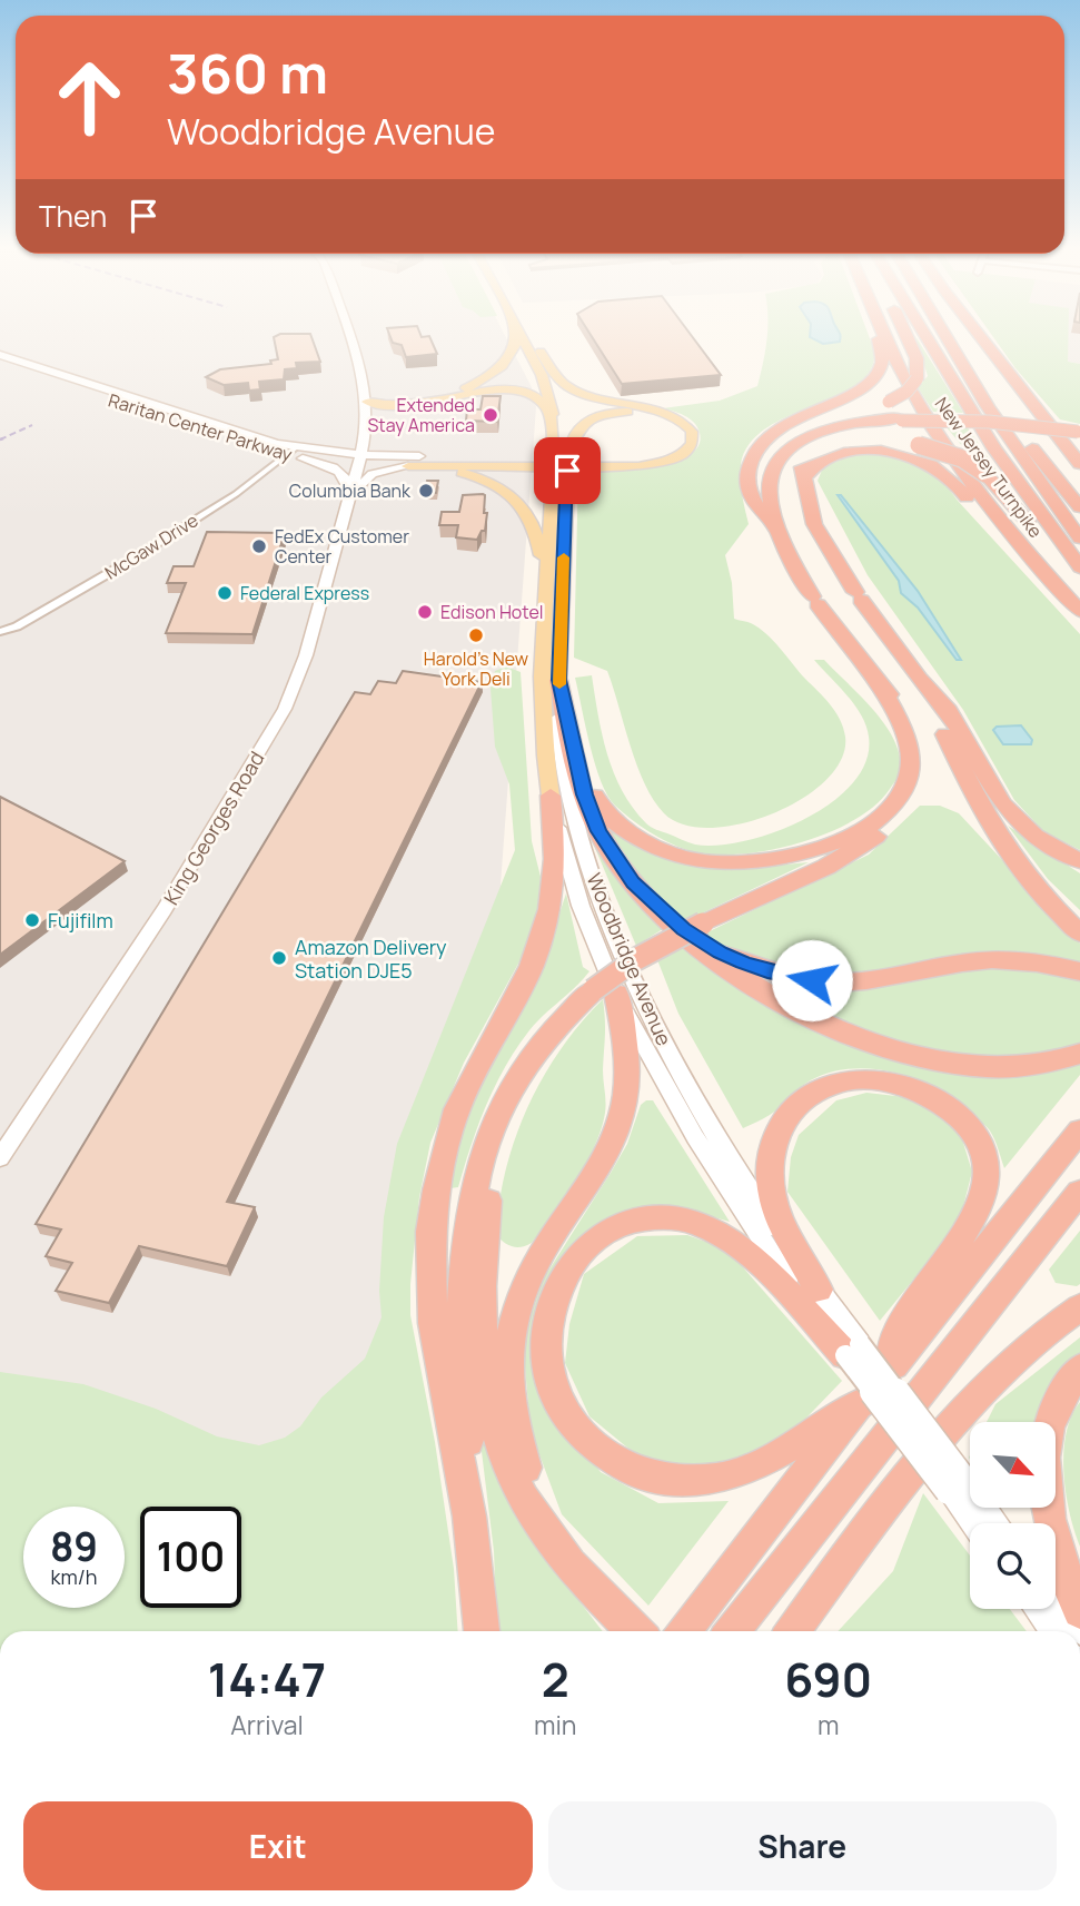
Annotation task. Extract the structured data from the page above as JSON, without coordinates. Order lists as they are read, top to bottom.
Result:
{
  "streets": {
    "highway": ["New Jersey Turnpike"],
    "main road": ["Raritan Center Parkway", "King Georges Road", "Woodbridge Avenue"],
    "street": ["McGaw Drive"]
  },
  "crossings": [
    ["Raritan Center Parkway", "McGaw Drive"],
    ["Raritan Center Parkway", "King Georges Road"]
  ],
  "places": [
    "Extended Stay America",
    "Columbia Bank",
    "FedEx Customer Center",
    "Federal Express",
    "Edison Hotel",
    "Harold's New York Deli",
    "Fujifilm",
    "Amazon Delivery Station DJE5"
  ],
  "north": "bottom right",
  "page": {
    "turn": ["360 m", "Woodbridge Avenue"],
    "then": "Then",
    "speed": "89 km/h",
    "limit": "100",
    "eta": [
      "14:47",
      "Arrival",
      "2",
      "min",
      "690",
      "m"
    ],
    "buttons": ["Exit", "Share"]
  }
}
